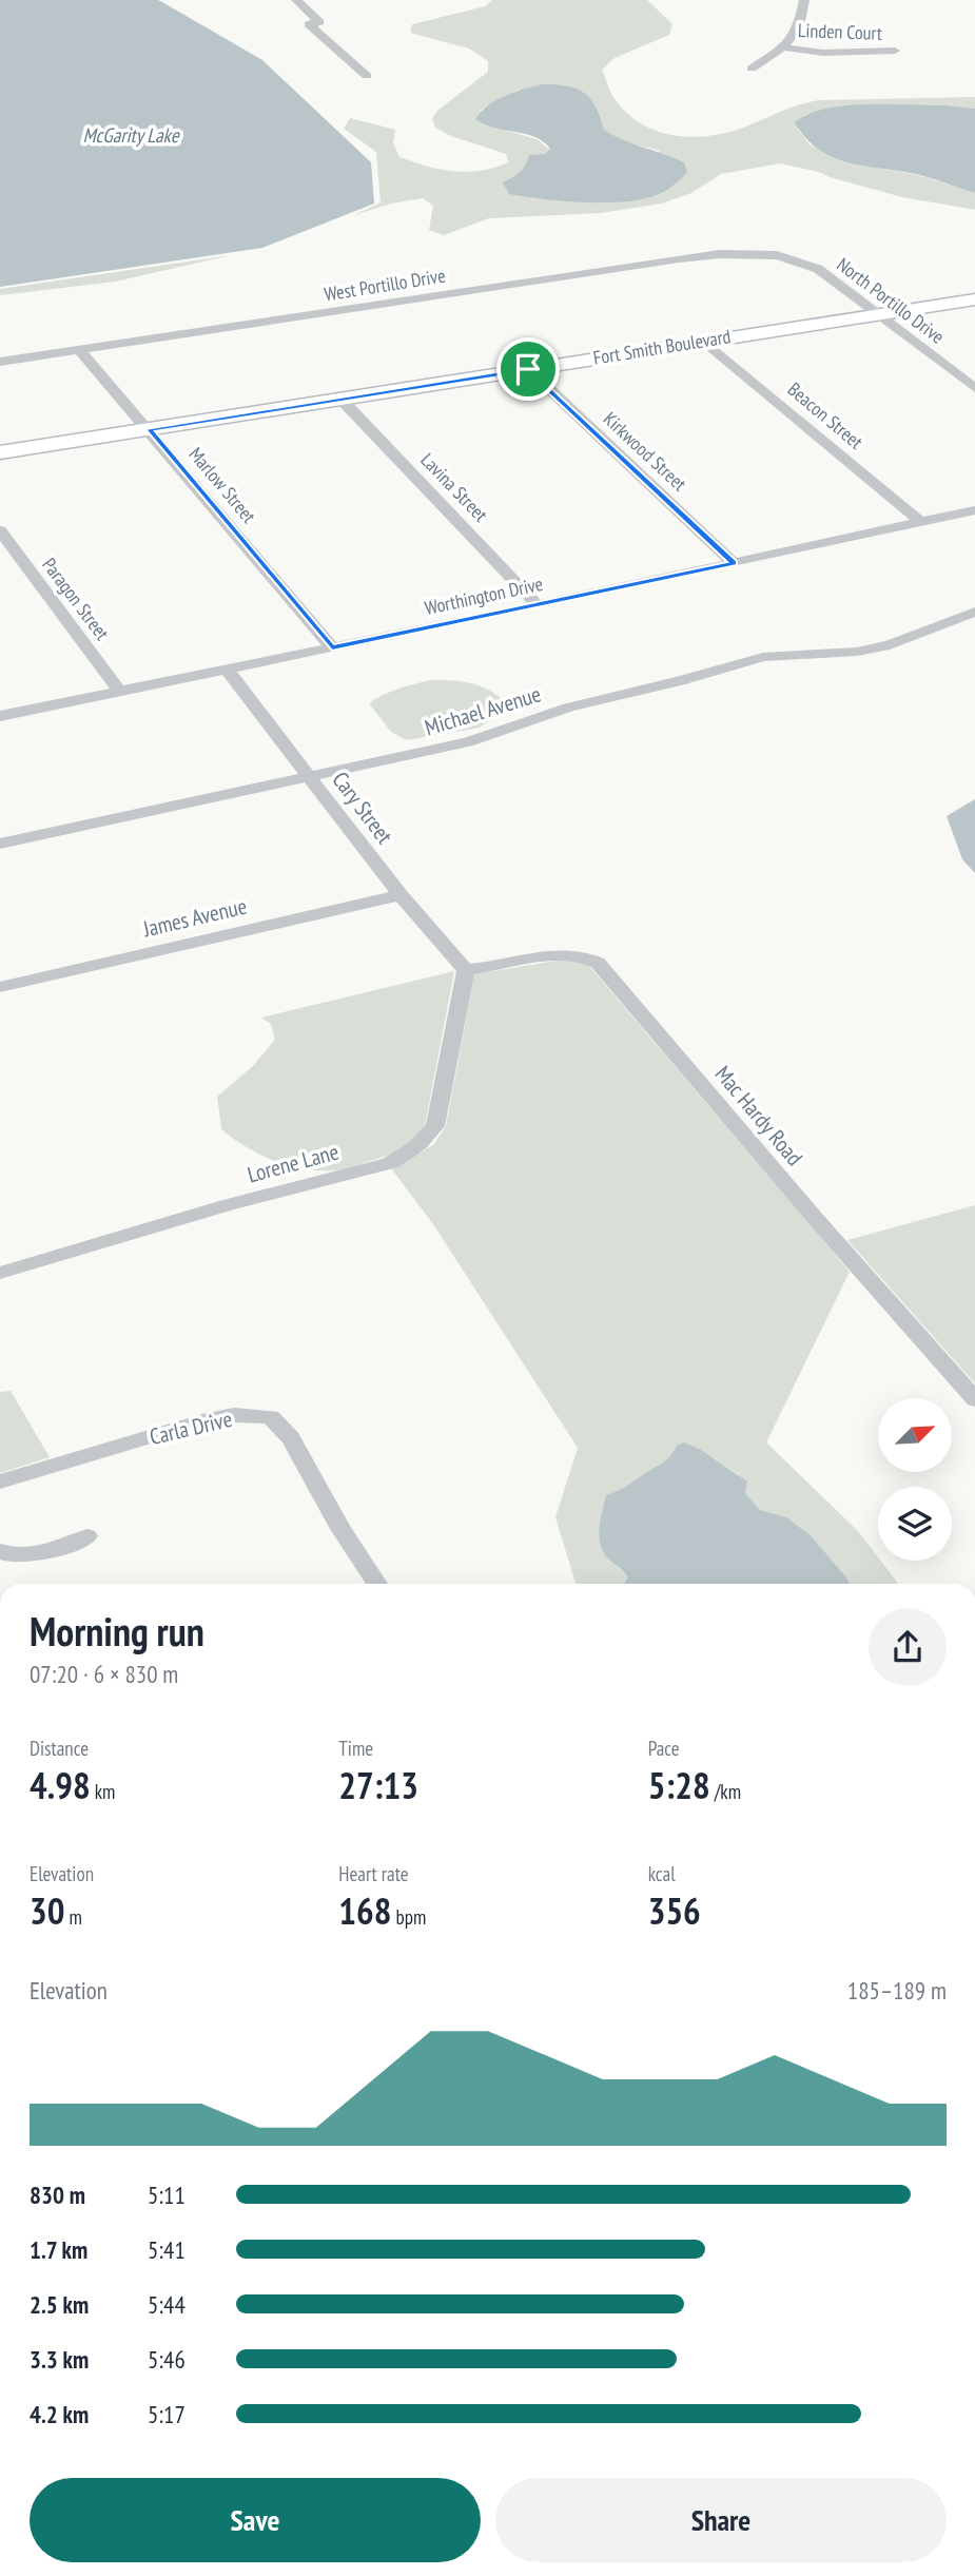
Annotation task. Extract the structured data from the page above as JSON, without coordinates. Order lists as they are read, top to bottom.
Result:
{
  "streets": {
    "street": [
      "Linden Court",
      "West Portillo Drive",
      "North Portillo Drive",
      "Fort Smith Boulevard",
      "Beacon Street",
      "Kirkwood Street",
      "Marlow Street",
      "Lavina Street",
      "Worthington Drive",
      "Paragon Street",
      "Michael Avenue",
      "Cary Street",
      "James Avenue",
      "Mac Hardy Road",
      "Lorene Lane",
      "Carla Drive"
    ]
  },
  "crossings": [
    ["West Portillo Drive", "North Portillo Drive"],
    ["West Portillo Drive", "Marlow Street"],
    ["North Portillo Drive", "Fort Smith Boulevard"],
    ["Fort Smith Boulevard", "Beacon Street"],
    ["Fort Smith Boulevard", "Kirkwood Street"],
    ["Fort Smith Boulevard", "Marlow Street"],
    ["Fort Smith Boulevard", "Lavina Street"],
    ["Beacon Street", "Worthington Drive"],
    ["Kirkwood Street", "Worthington Drive"],
    ["Marlow Street", "Worthington Drive"],
    ["Lavina Street", "Worthington Drive"],
    ["Worthington Drive", "Paragon Street"],
    ["Worthington Drive", "Cary Street"],
    ["Michael Avenue", "Cary Street"],
    ["Cary Street", "James Avenue"],
    ["Cary Street", "Mac Hardy Road"],
    ["Cary Street", "Lorene Lane"],
    ["Mac Hardy Road", "Lorene Lane"]
  ],
  "water": ["McGarity Lake"],
  "north": "top right",
  "page": {
    "heading": ["Morning run", "07:20 · 6 × 830 m"],
    "stats": [
      ["Distance", "4.98 km"],
      ["Time", "27:13"],
      ["Pace", "5:28 /km"],
      ["Elevation", "30 m"],
      ["Heart rate", "168 bpm"],
      ["kcal", "356"]
    ],
    "chart": ["Elevation", "185–189 m"],
    "list": [
      {
        "name": "830 m",
        "note": "5:11"
      },
      {
        "name": "1.7 km",
        "note": "5:41"
      },
      {
        "name": "2.5 km",
        "note": "5:44"
      },
      {
        "name": "3.3 km",
        "note": "5:46"
      },
      {
        "name": "4.2 km",
        "note": "5:17"
      }
    ],
    "buttons": ["Save", "Share"]
  }
}
